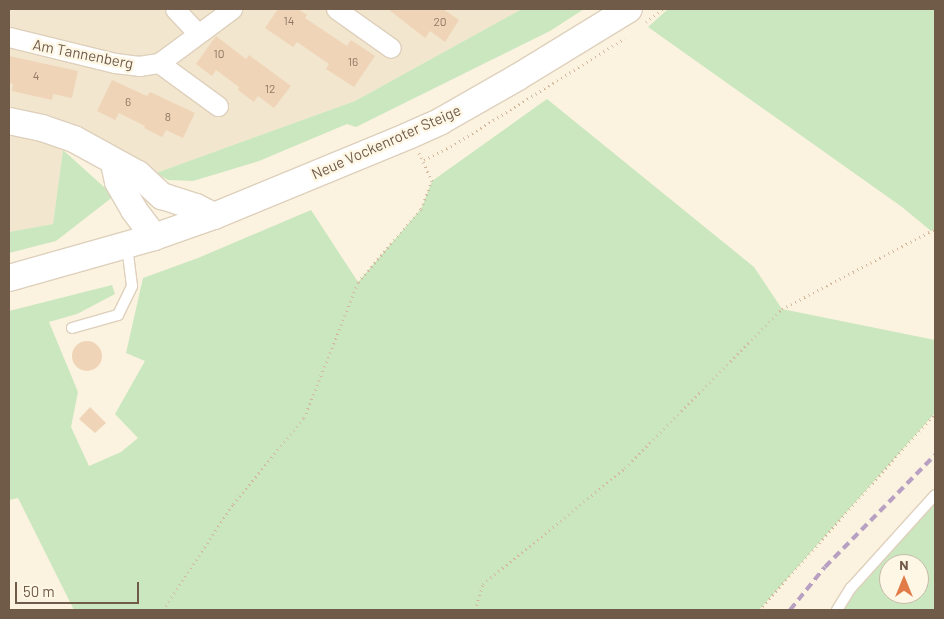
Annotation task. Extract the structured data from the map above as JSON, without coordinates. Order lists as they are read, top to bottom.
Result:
{
  "streets": {
    "main road": ["Neue Vockenroter Steige"],
    "street": ["Am Tannenberg"]
  },
  "house_numbers": [
    "14",
    "20",
    "10",
    "16",
    "4",
    "12",
    "6",
    "8"
  ],
  "scale_bar": "50 m",
  "north": "top"
}
